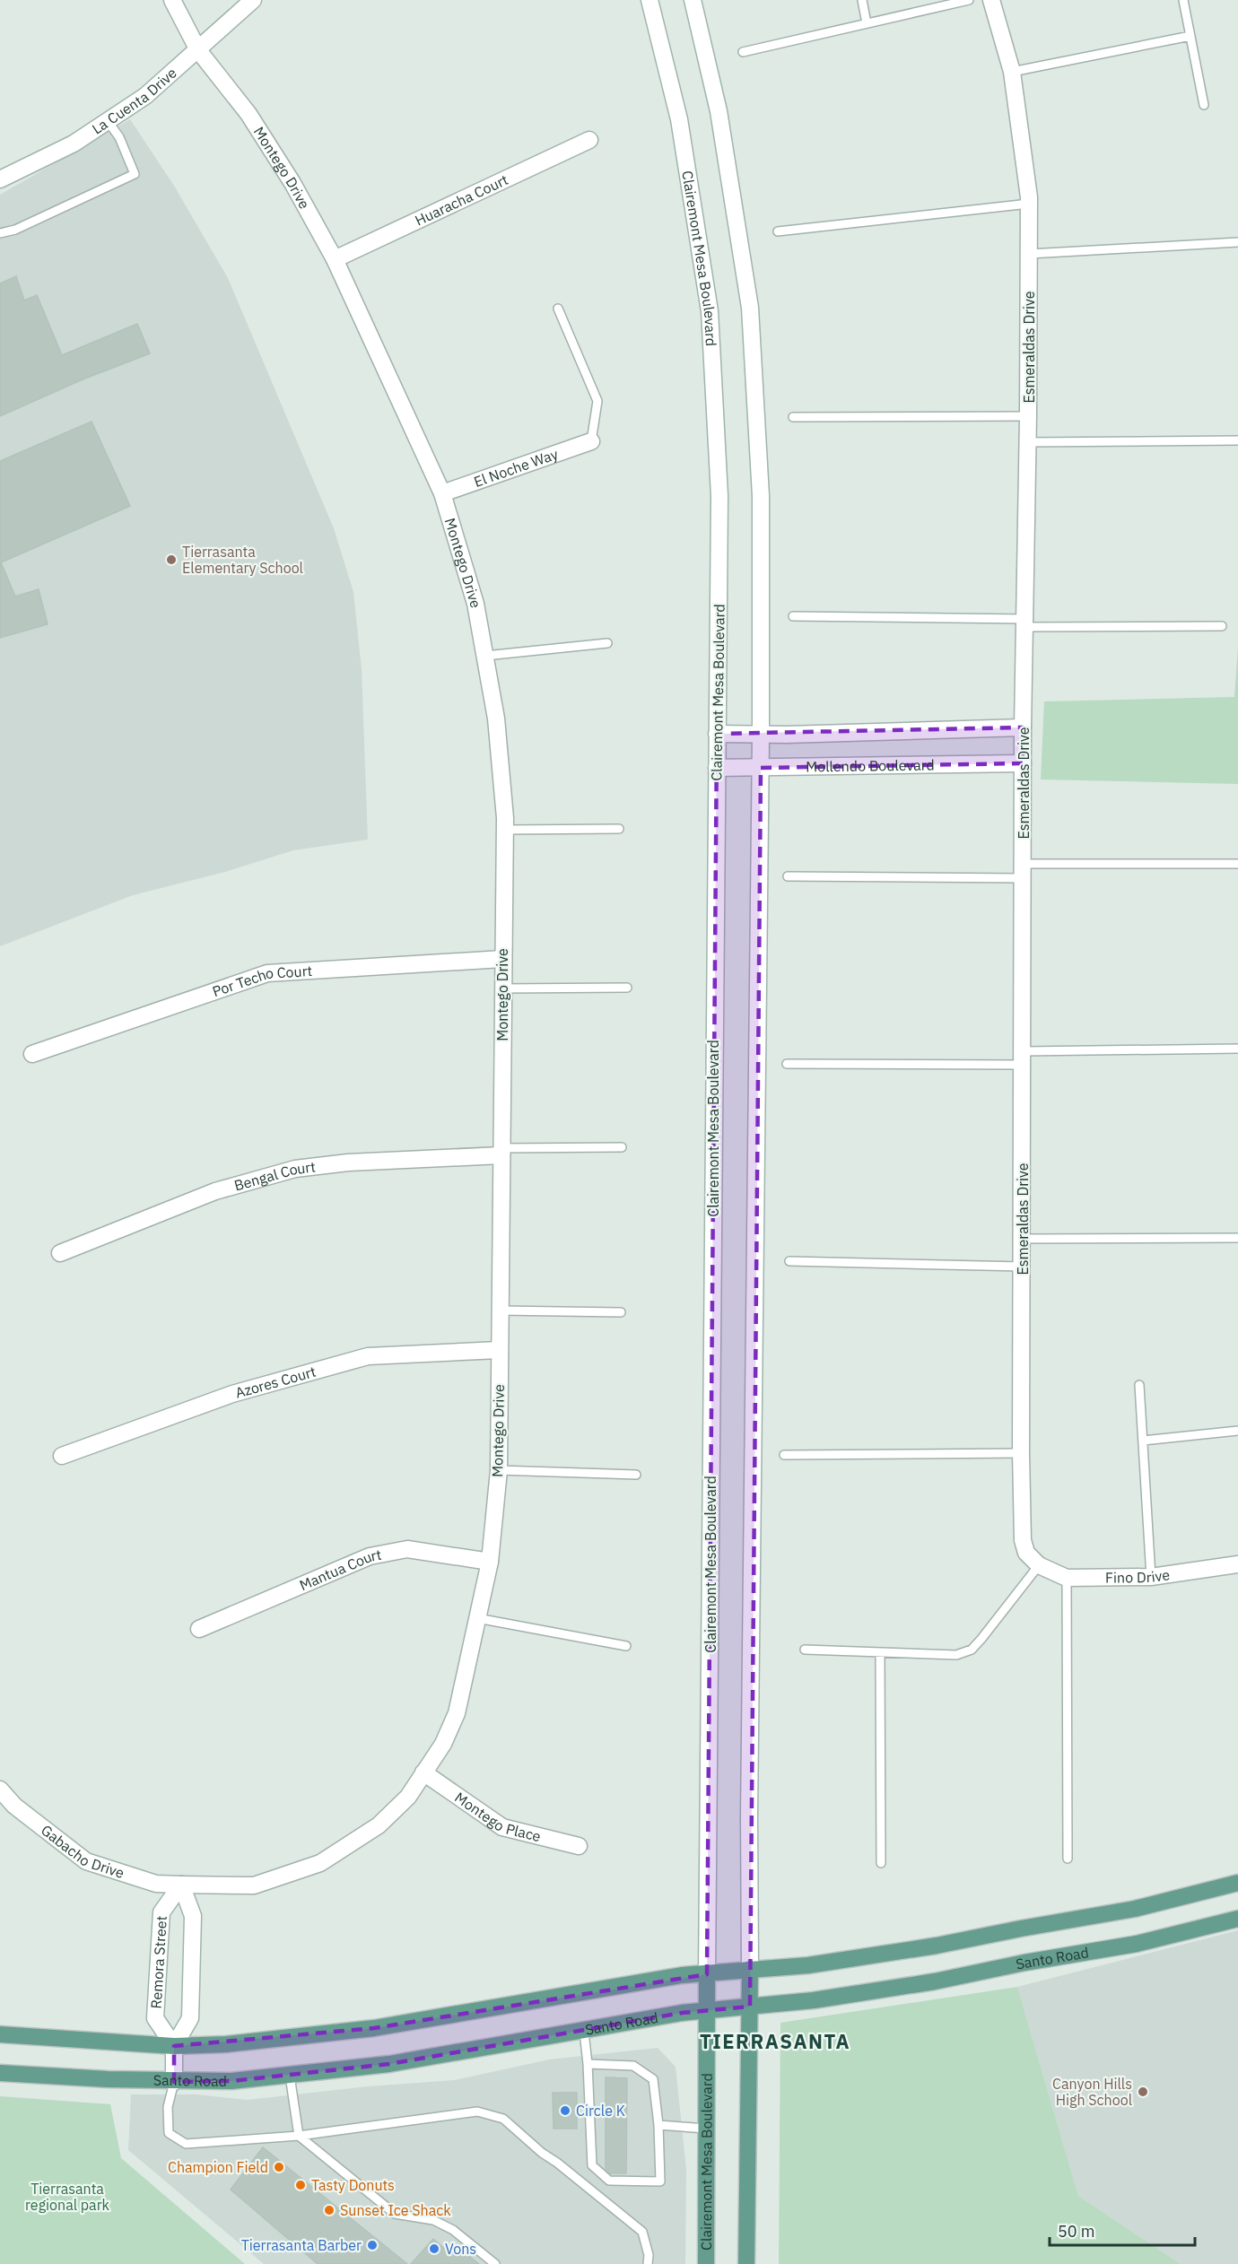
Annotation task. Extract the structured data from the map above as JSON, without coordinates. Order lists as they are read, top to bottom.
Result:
{
  "streets": {
    "main road": ["Clairemont Mesa Boulevard", "Santo Road"],
    "street": [
      "La Cuenta Drive",
      "Montego Drive",
      "Huaracha Court",
      "Esmeraldas Drive",
      "El Noche Way",
      "Mollendo Boulevard",
      "Por Techo Court",
      "Bengal Court",
      "Azores Court",
      "Mantua Court",
      "Fino Drive",
      "Montego Place",
      "Gabacho Drive",
      "Remora Street"
    ]
  },
  "crossings": [
    ["La Cuenta Drive", "Montego Drive"],
    ["Montego Drive", "Huaracha Court"],
    ["Montego Drive", "El Noche Way"],
    ["Montego Drive", "Por Techo Court"],
    ["Montego Drive", "Bengal Court"],
    ["Montego Drive", "Azores Court"],
    ["Montego Drive", "Mantua Court"],
    ["Montego Drive", "Montego Place"],
    ["Montego Drive", "Gabacho Drive"],
    ["Montego Drive", "Remora Street"],
    ["Clairemont Mesa Boulevard", "Mollendo Boulevard"],
    ["Clairemont Mesa Boulevard", "Santo Road"],
    ["Esmeraldas Drive", "Mollendo Boulevard"],
    ["Esmeraldas Drive", "Fino Drive"],
    ["Gabacho Drive", "Remora Street"],
    ["Santo Road", "Remora Street"]
  ],
  "districts": ["TIERRASANTA"],
  "parks": ["Tierrasanta regional park"],
  "places": [
    "Tierrasanta Elementary School",
    "Canyon Hills High School",
    "Circle K",
    "Champion Field",
    "Tasty Donuts",
    "Sunset Ice Shack",
    "Tierrasanta Barber",
    "Vons"
  ],
  "scale_bar": "50 m"
}
